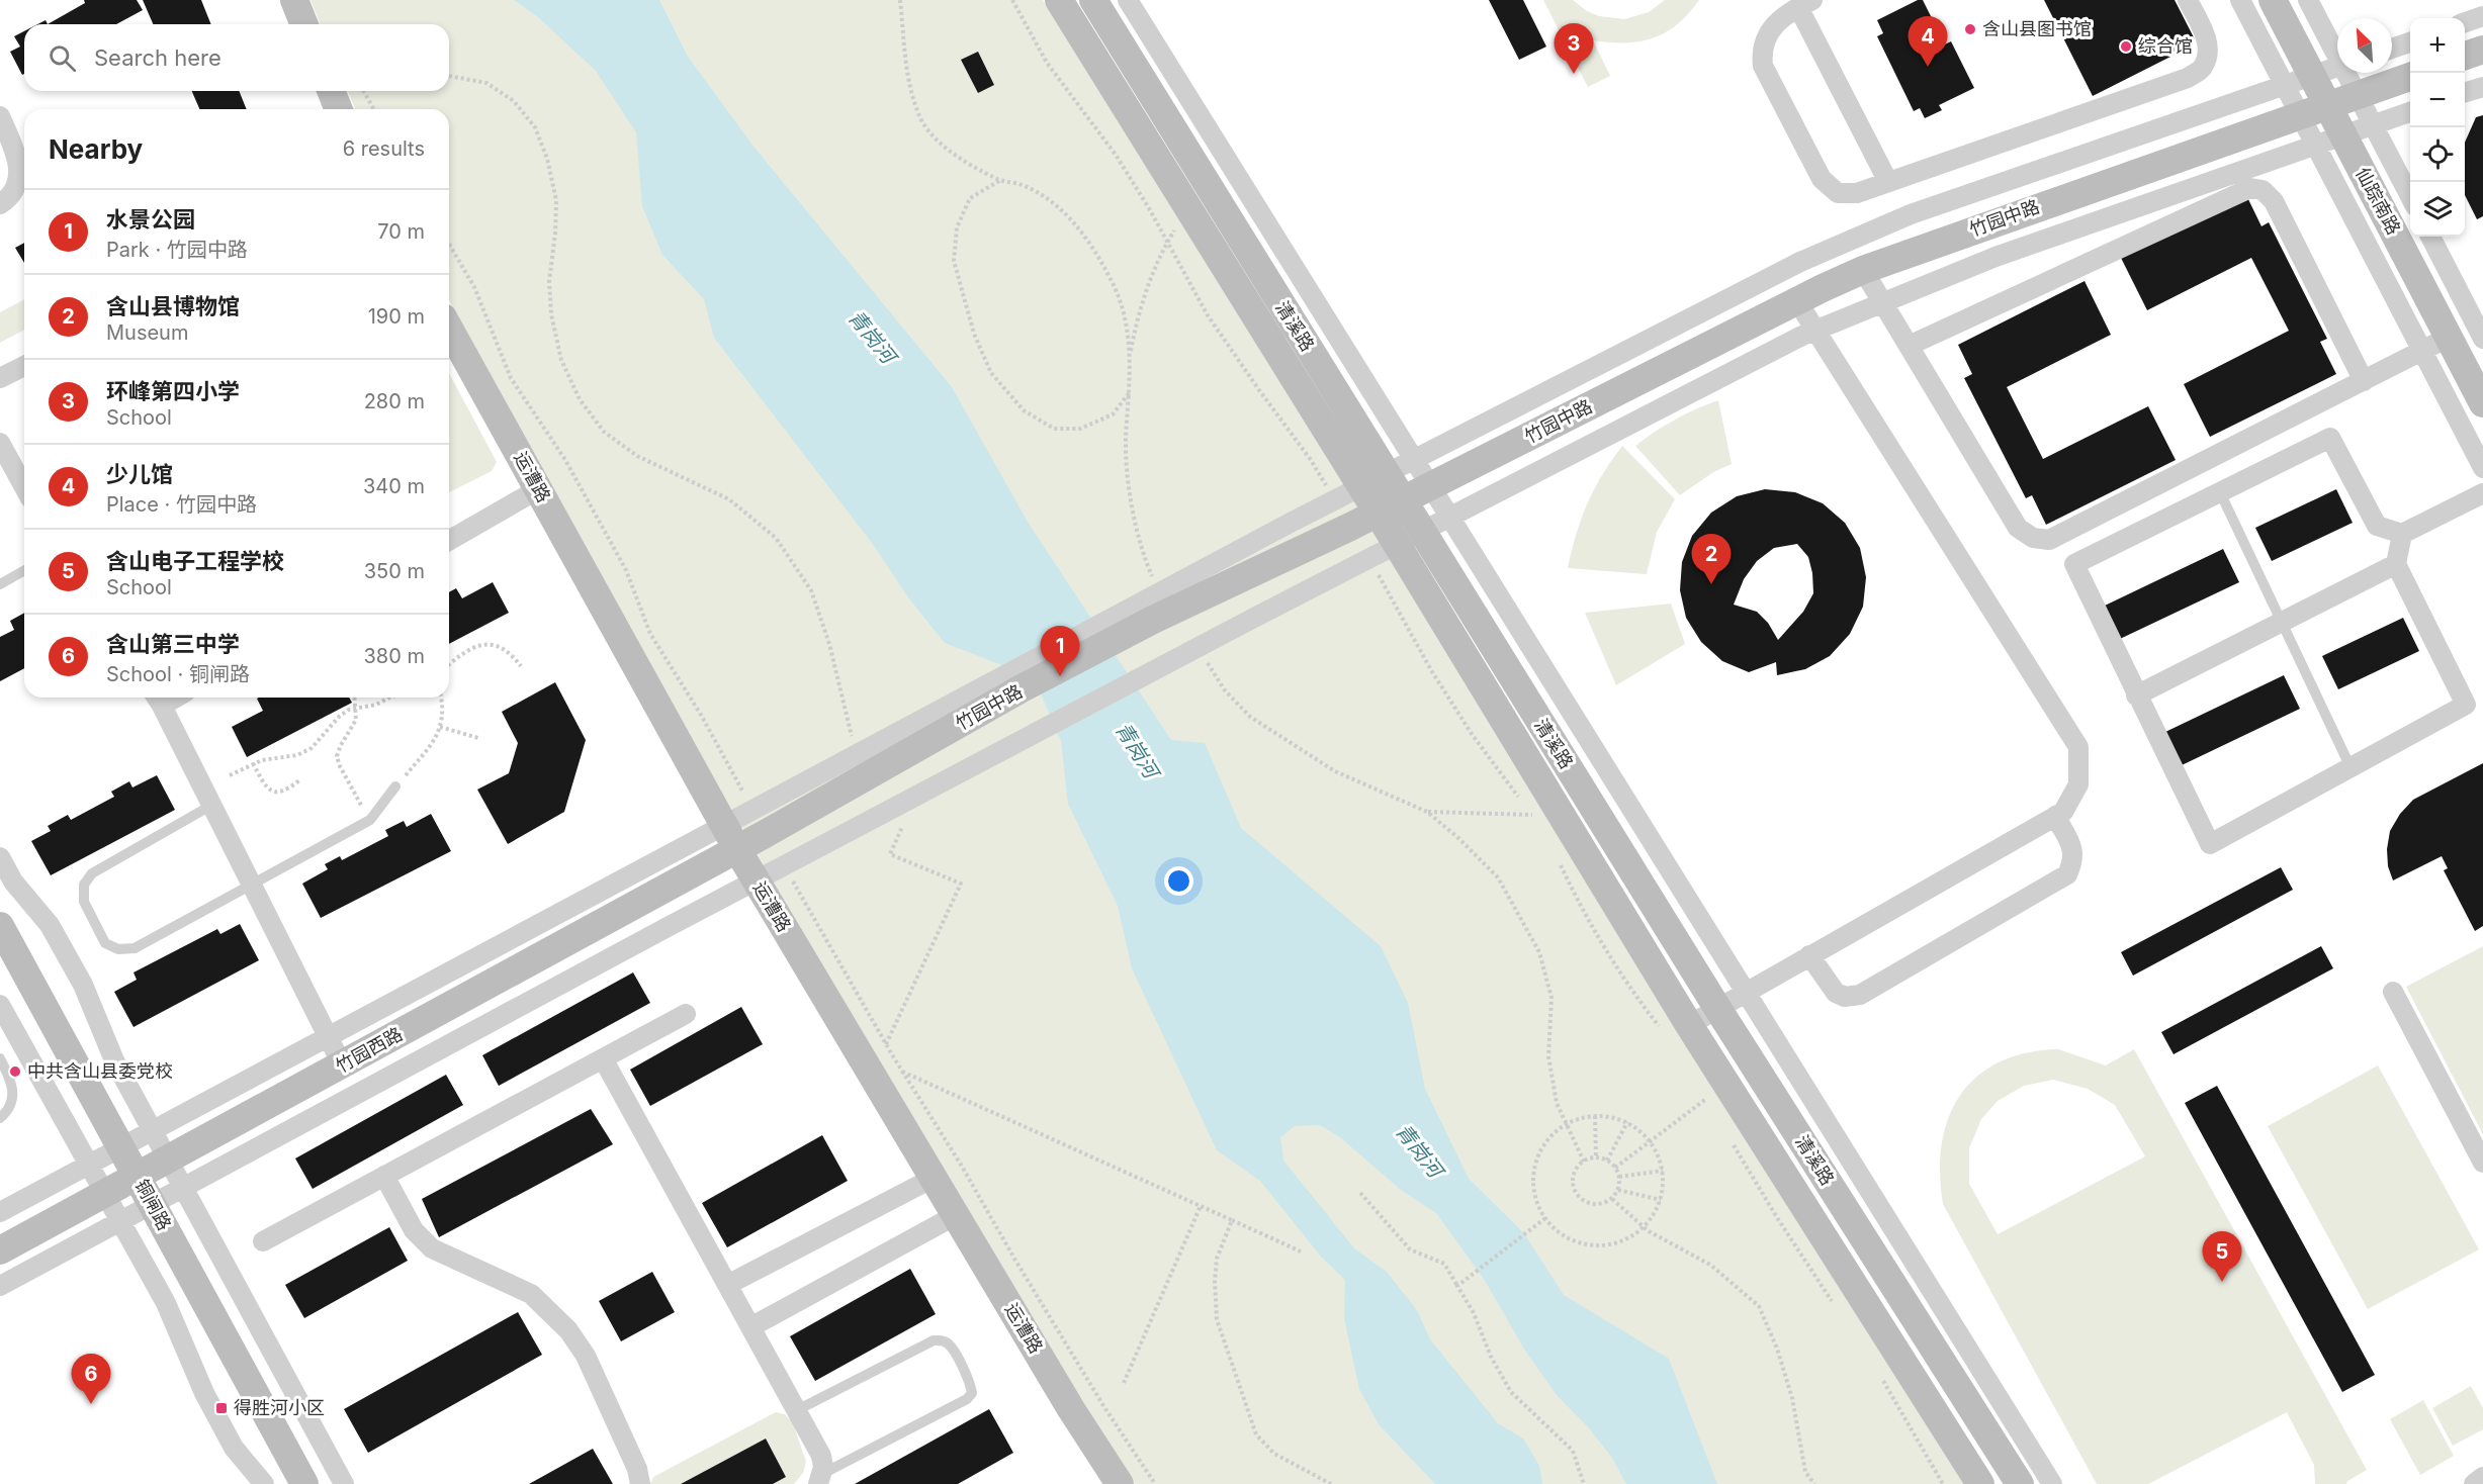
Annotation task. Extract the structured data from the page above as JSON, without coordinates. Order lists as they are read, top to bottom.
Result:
{
  "streets": {
    "main road": [
      "仙踪南路",
      "竹园中路",
      "清溪路",
      "运漕路",
      "竹园西路",
      "铜闸路"
    ]
  },
  "crossings": [
    ["仙踪南路", "竹园中路"],
    ["竹园中路", "清溪路"],
    ["竹园中路", "运漕路"],
    ["竹园中路", "竹园西路"],
    ["运漕路", "竹园西路"],
    ["竹园西路", "铜闸路"]
  ],
  "water": ["青岗河"],
  "places": {
    "other": ["含山县图书馆", "综合馆", "中共含山县委党校"],
    "transit": ["得胜河小区"]
  },
  "north": "top left",
  "page": {
    "pins": [
      "4",
      "3",
      "2",
      "1",
      "5",
      "6"
    ],
    "map_buttons": ["+", "−"],
    "search": "Search here",
    "heading": ["Nearby", "6 results"],
    "list": [
      {
        "mark": "1",
        "name": "水景公园",
        "note": "Park · 竹园中路",
        "value": "70 m"
      },
      {
        "mark": "2",
        "name": "含山县博物馆",
        "note": "Museum",
        "value": "190 m"
      },
      {
        "mark": "3",
        "name": "环峰第四小学",
        "note": "School",
        "value": "280 m"
      },
      {
        "mark": "4",
        "name": "少儿馆",
        "note": "Place · 竹园中路",
        "value": "340 m"
      },
      {
        "mark": "5",
        "name": "含山电子工程学校",
        "note": "School",
        "value": "350 m"
      },
      {
        "mark": "6",
        "name": "含山第三中学",
        "note": "School · 铜闸路",
        "value": "380 m"
      }
    ]
  }
}
